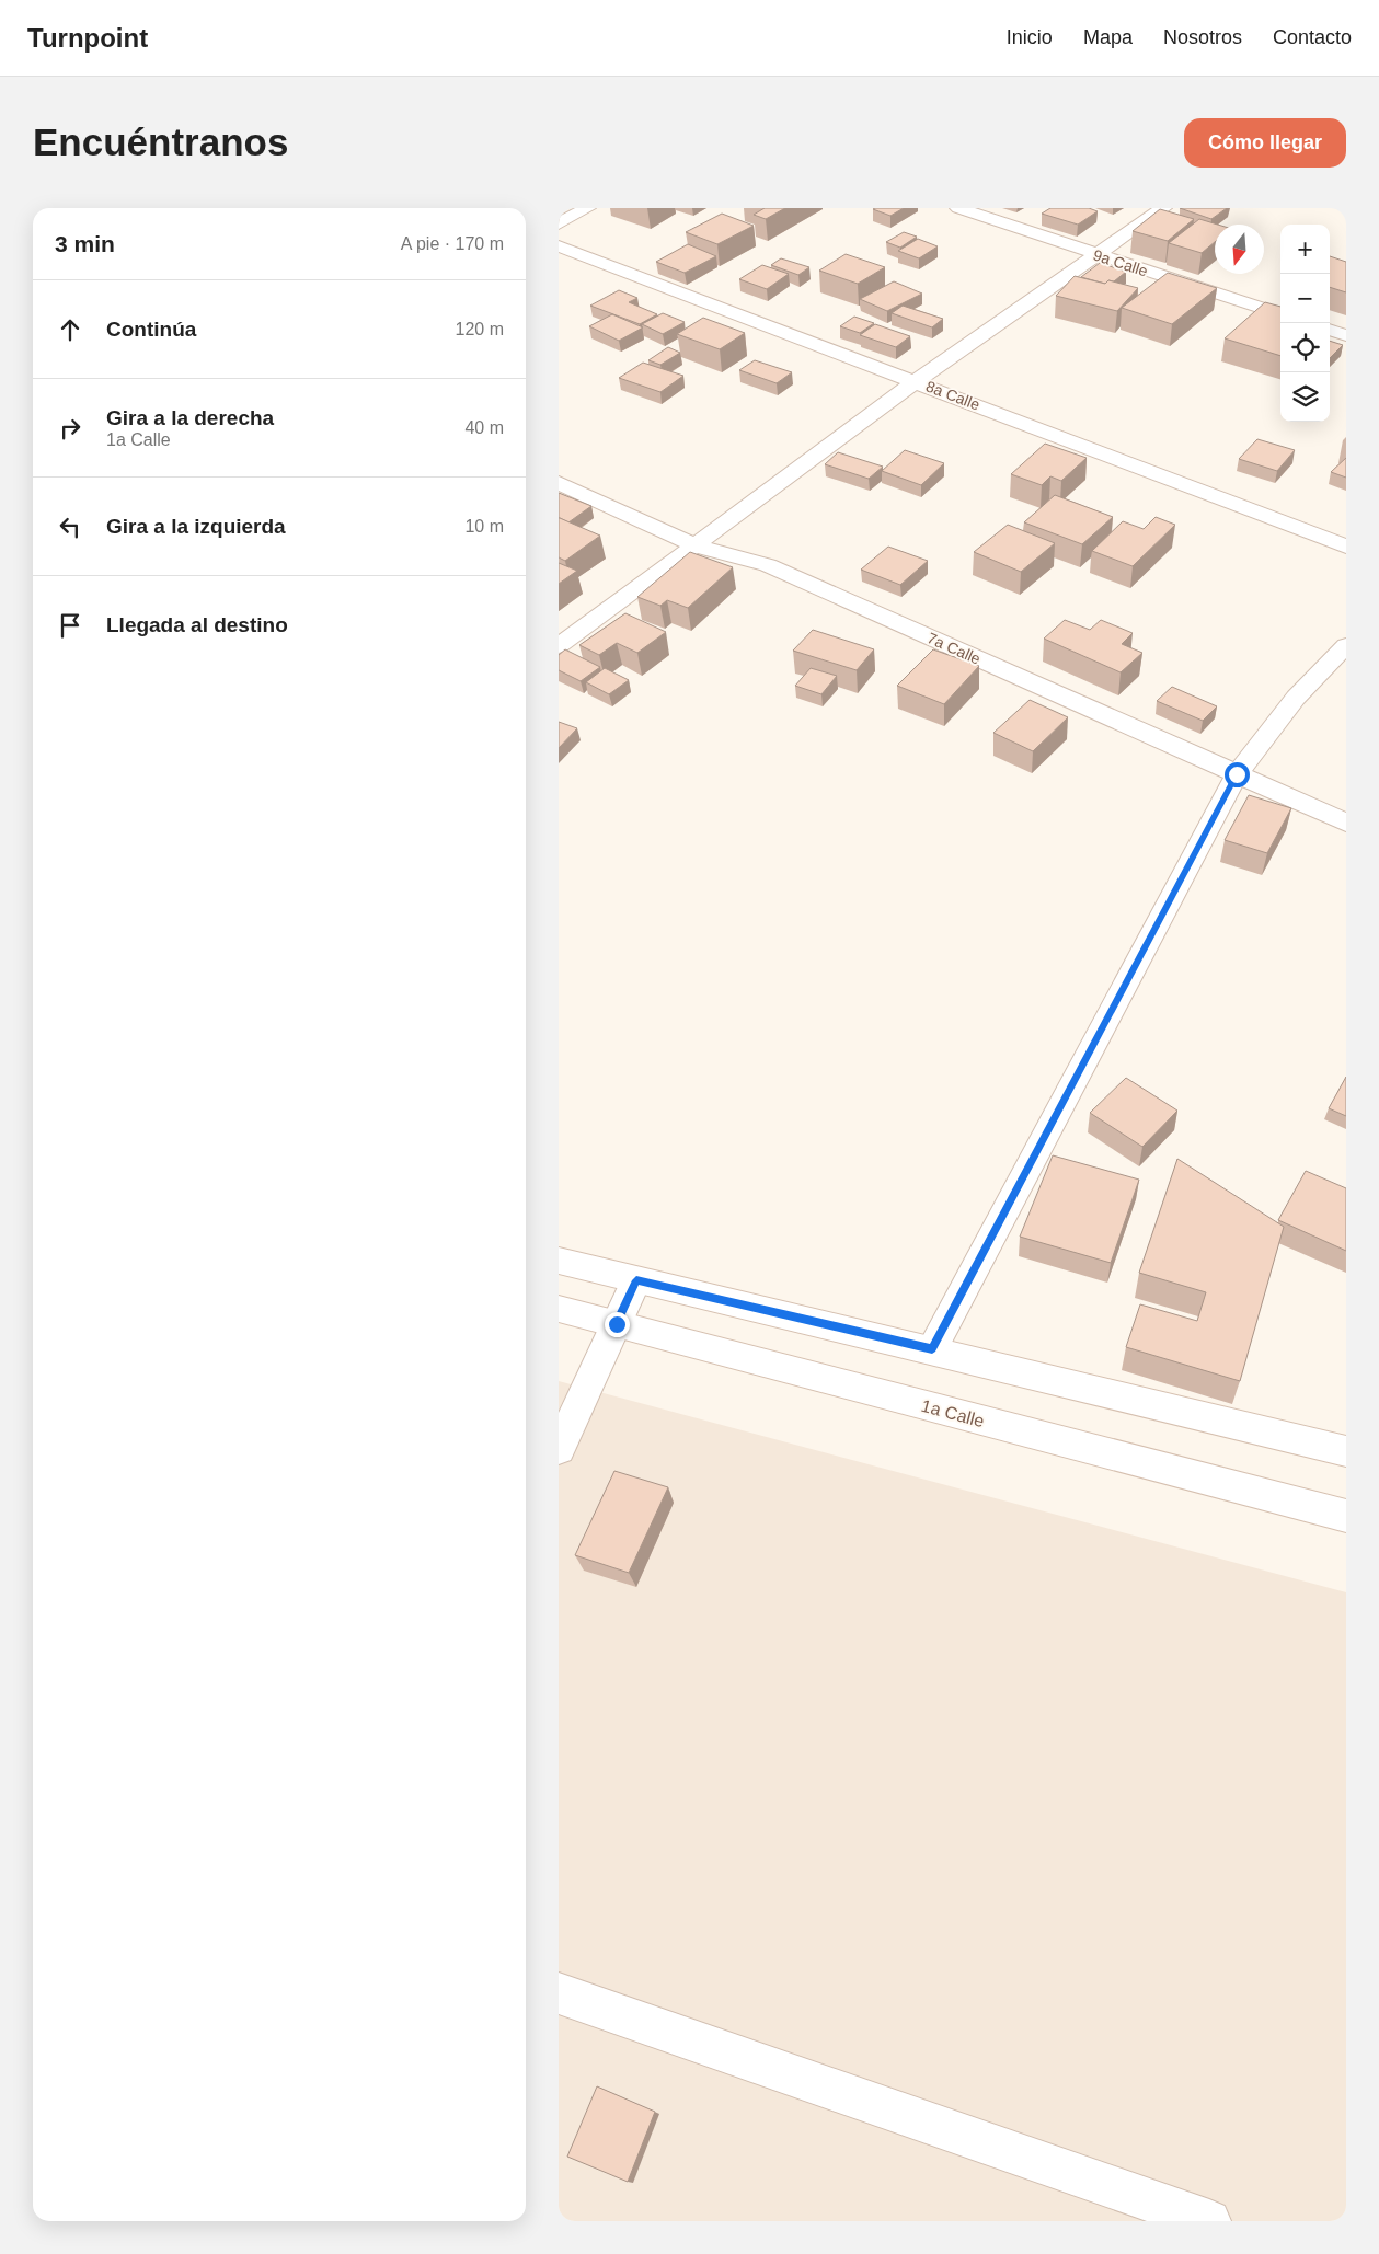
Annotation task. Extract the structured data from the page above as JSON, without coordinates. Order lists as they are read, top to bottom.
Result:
{
  "streets": {
    "street": [
      "9a Calle",
      "8a Calle",
      "7a Calle",
      "1a Calle"
    ]
  },
  "north": "bottom",
  "page": {
    "header": "Turnpoint",
    "nav": [
      "Inicio",
      "Mapa",
      "Nosotros",
      "Contacto"
    ],
    "buttons": "Cómo llegar",
    "title": "Encuéntranos",
    "heading": ["3 min", "A pie · 170 m"],
    "map_buttons": ["+", "−"],
    "list": [
      ["Continúa", "120 m"],
      ["Gira a la derecha", "1a Calle", "40 m"],
      ["Gira a la izquierda", "10 m"],
      "Llegada al destino"
    ]
  }
}
